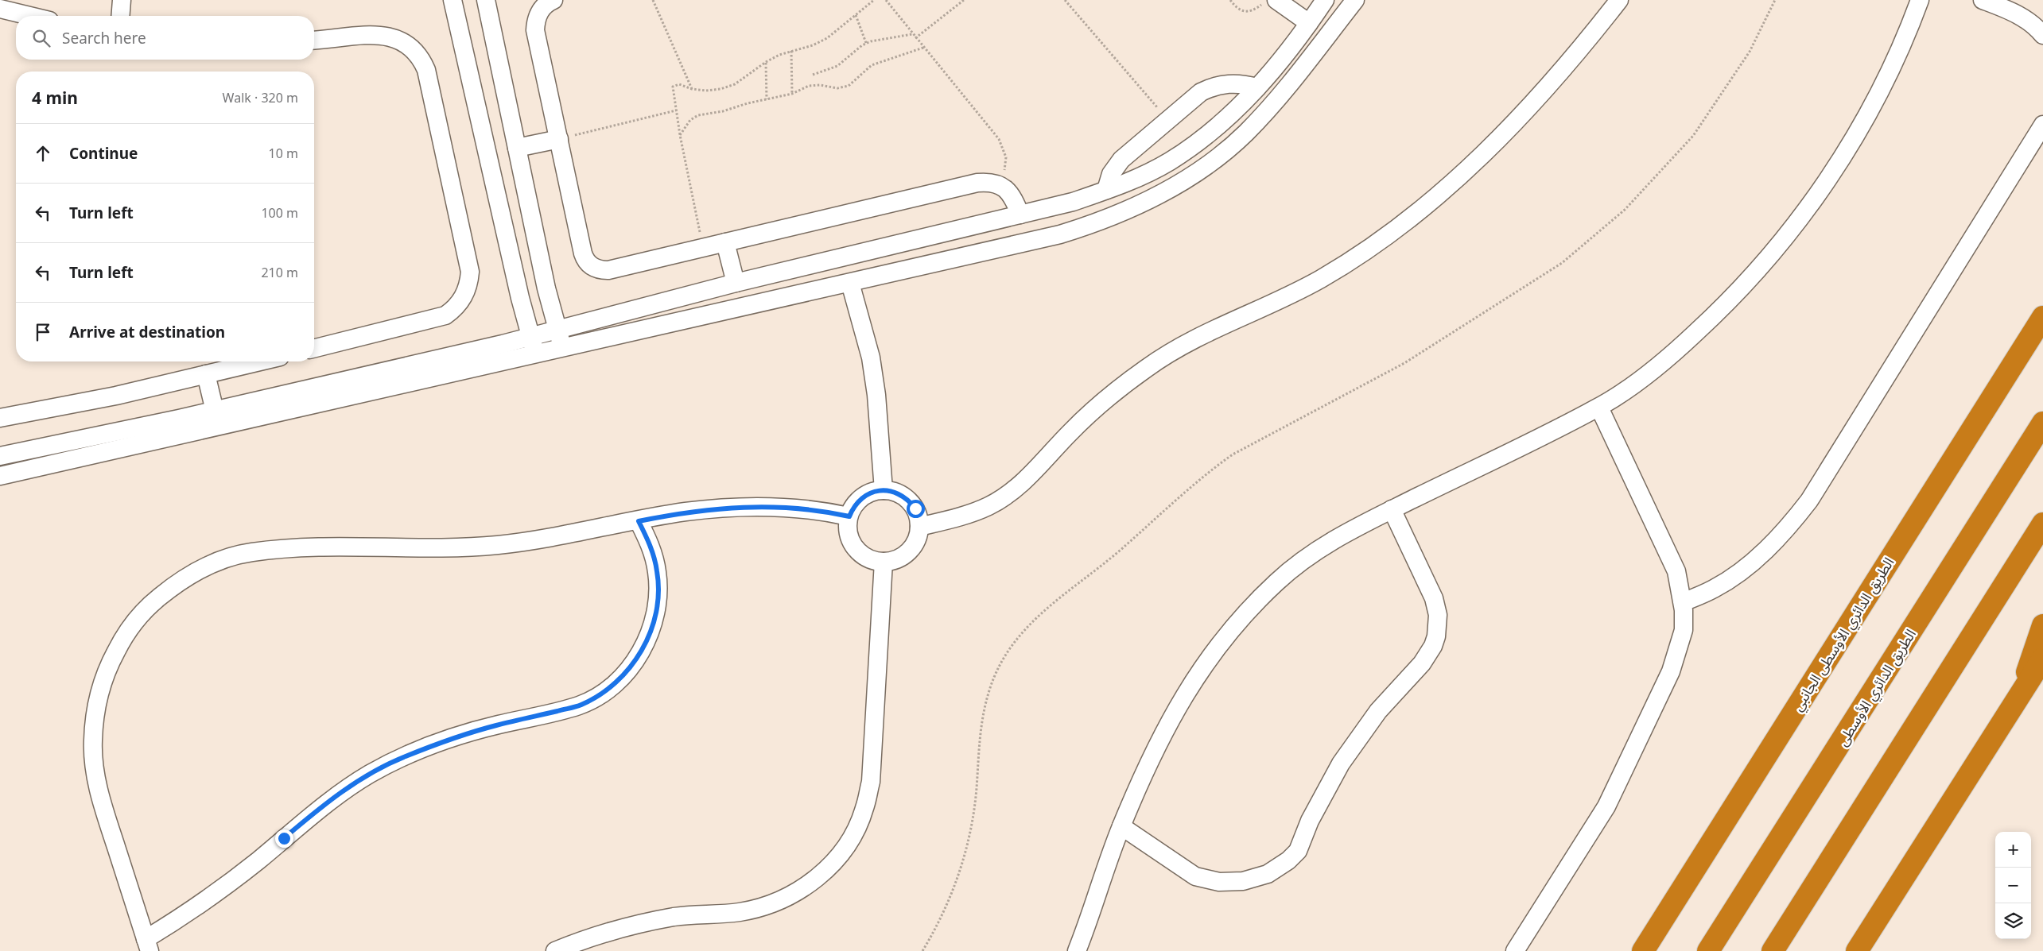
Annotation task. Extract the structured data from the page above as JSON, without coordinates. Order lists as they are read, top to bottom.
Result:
{
  "streets": {
    "highway": ["الطريق الدائري الأوسطى الجانبي", "الطريق الدائري الأوسطى"]
  },
  "page": {
    "search": "Search here",
    "heading": ["4 min", "Walk · 320 m"],
    "list": [
      ["Continue", "10 m"],
      ["Turn left", "100 m"],
      ["Turn left", "210 m"],
      "Arrive at destination"
    ],
    "map_buttons": ["+", "−"]
  }
}
